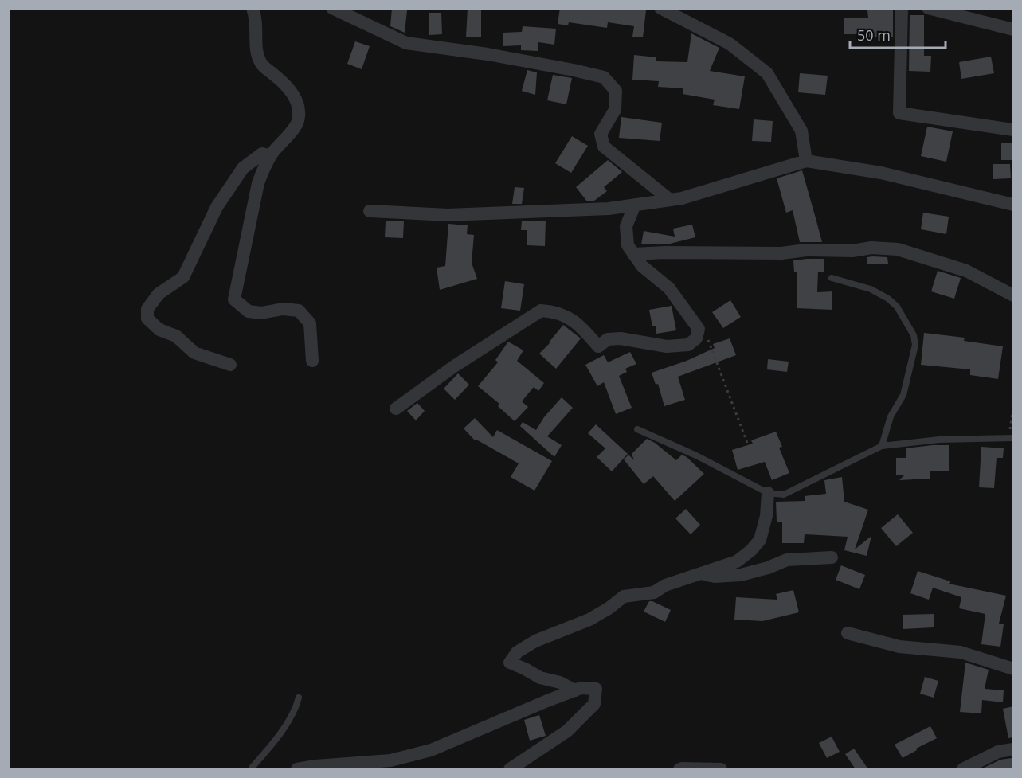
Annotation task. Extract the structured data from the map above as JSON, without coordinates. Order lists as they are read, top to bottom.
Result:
{
  "scale_bar": "50 m"
}
